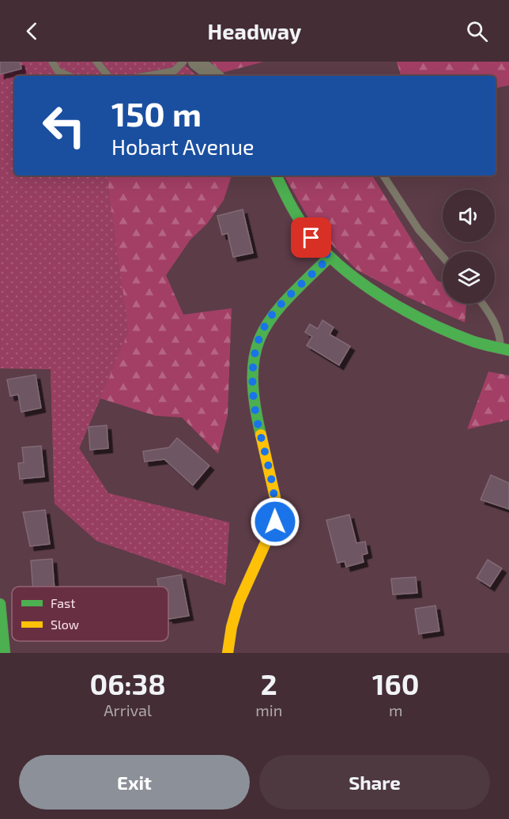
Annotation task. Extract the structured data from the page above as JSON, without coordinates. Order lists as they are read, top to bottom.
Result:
{
  "legend": ["Fast", "Slow"],
  "page": {
    "header": "Headway",
    "turn": ["150 m", "Hobart Avenue"],
    "eta": [
      "06:38",
      "Arrival",
      "2",
      "min",
      "160",
      "m"
    ],
    "buttons": ["Exit", "Share"]
  }
}
